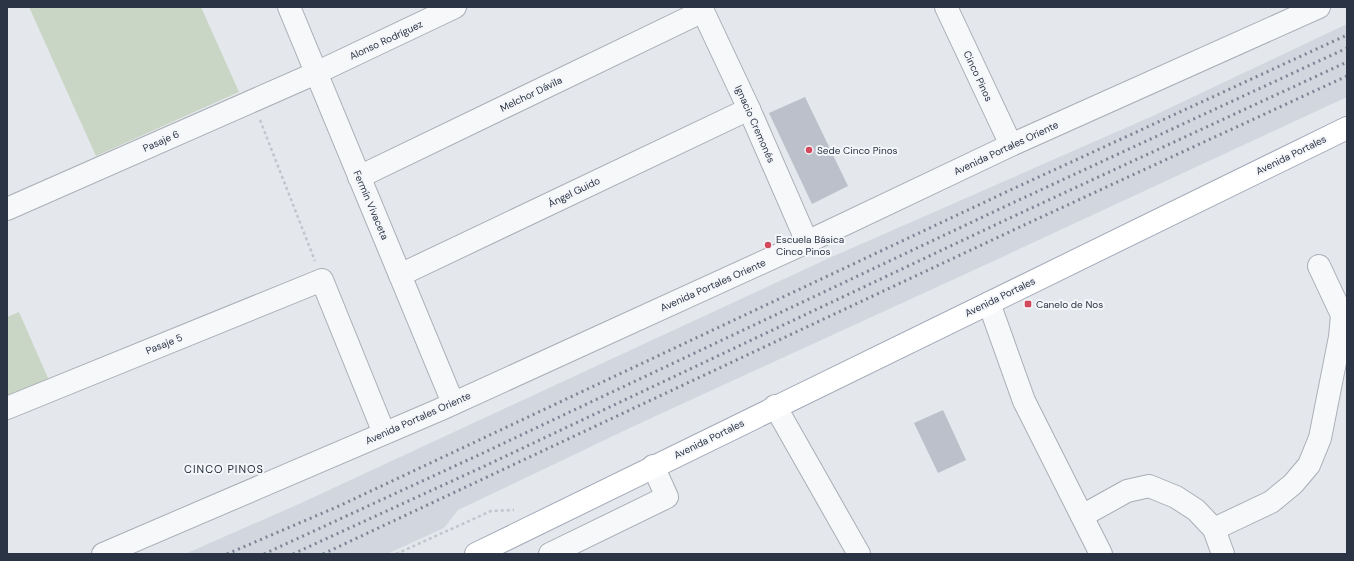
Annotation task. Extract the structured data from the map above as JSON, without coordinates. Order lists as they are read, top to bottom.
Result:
{
  "streets": {
    "main road": ["Avenida Portales"],
    "street": [
      "Alonso Rodríguez",
      "Cinco Pinos",
      "Melchor Dávila",
      "Ignacio Cremonés",
      "Pasaje 6",
      "Avenida Portales Oriente",
      "Ángel Guido",
      "Fermín Vivaceta",
      "Pasaje 5"
    ]
  },
  "crossings": [
    ["Alonso Rodríguez", "Pasaje 6"],
    ["Alonso Rodríguez", "Fermín Vivaceta"],
    ["Cinco Pinos", "Avenida Portales Oriente"],
    ["Melchor Dávila", "Ignacio Cremonés"],
    ["Melchor Dávila", "Fermín Vivaceta"],
    ["Ignacio Cremonés", "Avenida Portales Oriente"],
    ["Ignacio Cremonés", "Ángel Guido"],
    ["Pasaje 6", "Fermín Vivaceta"],
    ["Avenida Portales Oriente", "Fermín Vivaceta"],
    ["Ángel Guido", "Fermín Vivaceta"]
  ],
  "districts": ["CINCO PINOS"],
  "places": {
    "other": ["Sede Cinco Pinos", "Escuela Básica Cinco Pinos"],
    "transit": ["Canelo de Nos"]
  }
}
